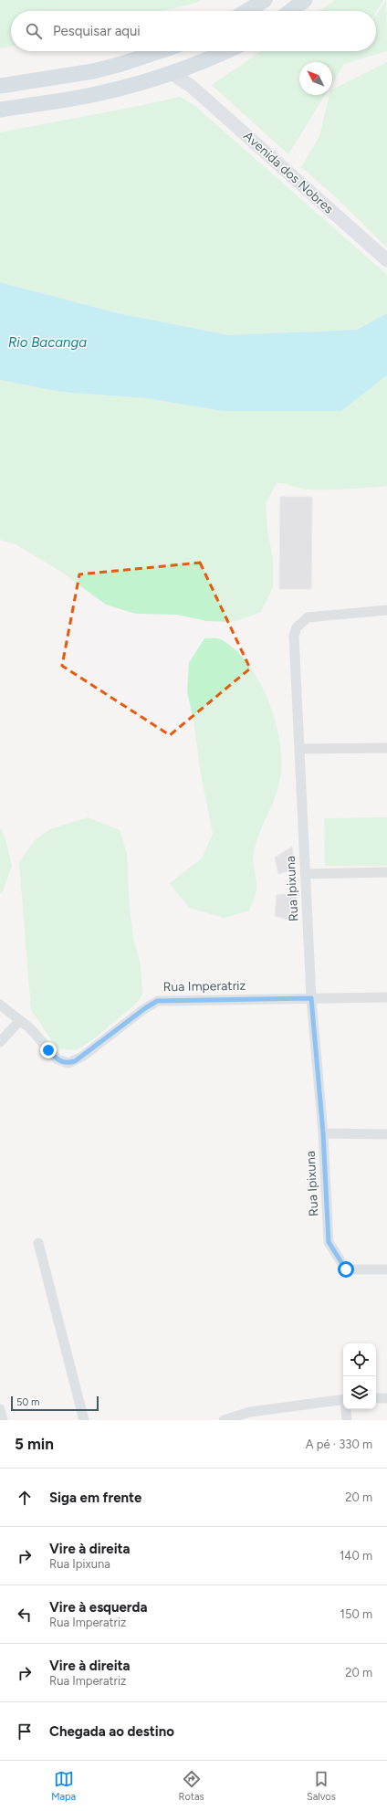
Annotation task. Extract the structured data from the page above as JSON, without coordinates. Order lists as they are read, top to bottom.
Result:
{
  "streets": {
    "main road": ["Avenida dos Nobres"],
    "street": ["Rua Ipixuna", "Rua Imperatriz"]
  },
  "crossings": [
    ["Rua Ipixuna", "Rua Imperatriz"]
  ],
  "water": ["Rio Bacanga"],
  "scale_bar": "50 m",
  "north": "top left",
  "page": {
    "search": "Pesquisar aqui",
    "scale": "50 m",
    "heading": ["5 min", "A pé · 330 m"],
    "list": [
      ["Siga em frente", "20 m"],
      ["Vire à direita", "Rua Ipixuna", "140 m"],
      ["Vire à esquerda", "Rua Imperatriz", "150 m"],
      ["Vire à direita", "Rua Imperatriz", "20 m"],
      "Chegada ao destino"
    ],
    "nav": ["Mapa", "Rotas", "Salvos"]
  }
}
